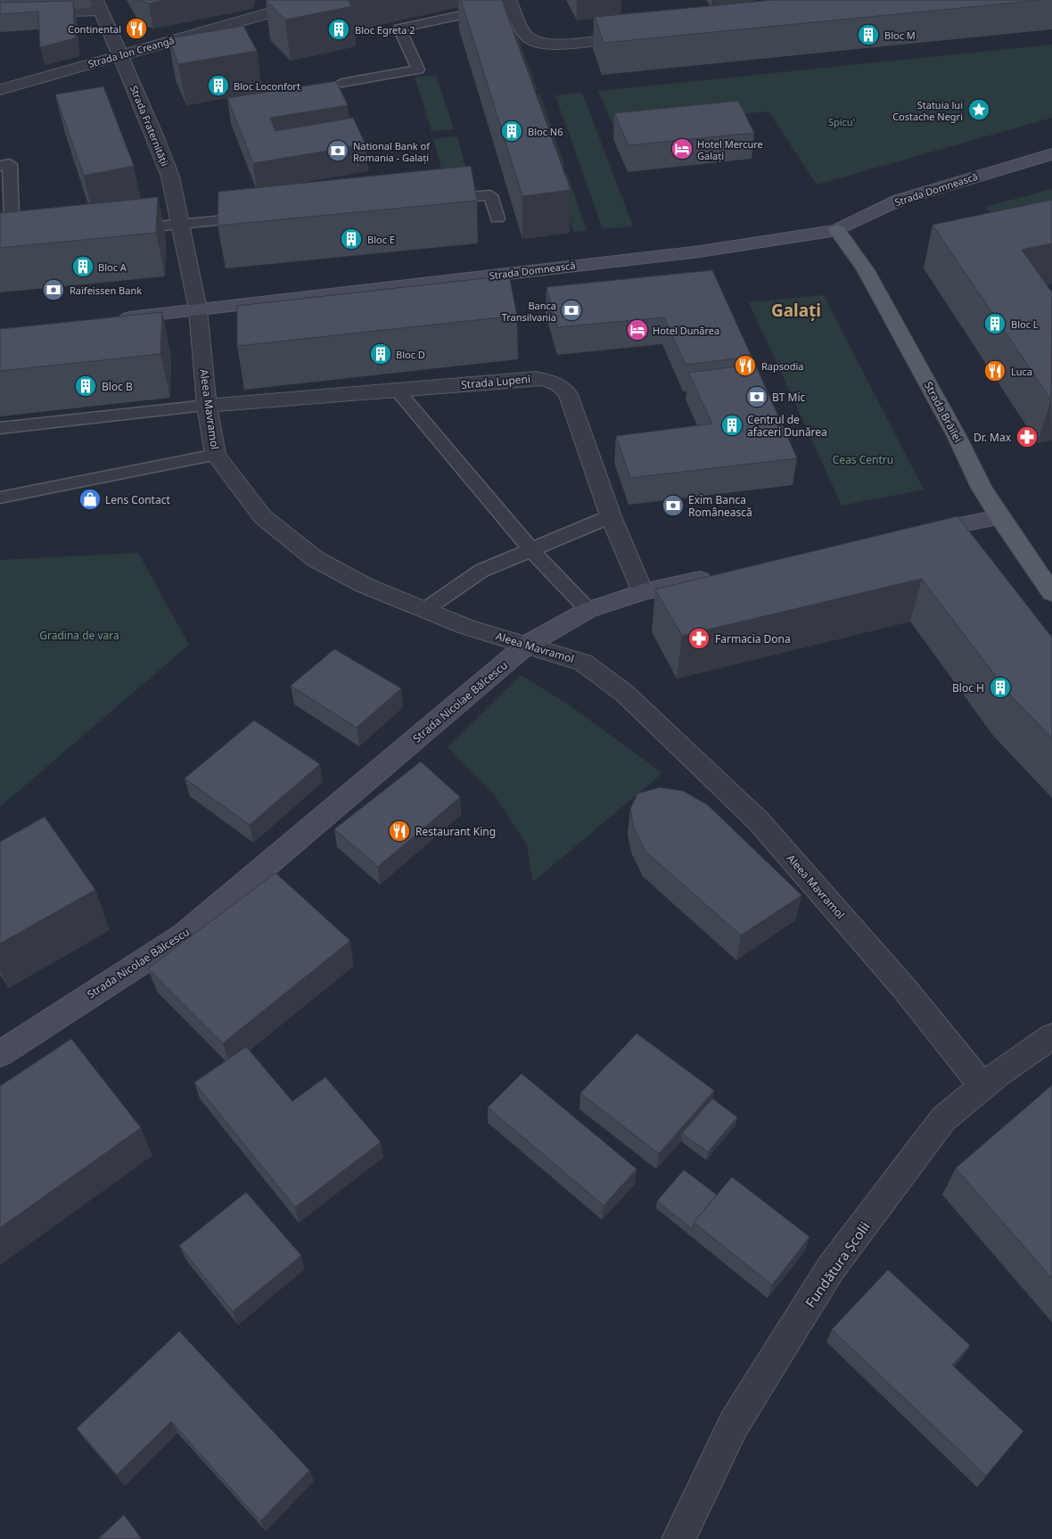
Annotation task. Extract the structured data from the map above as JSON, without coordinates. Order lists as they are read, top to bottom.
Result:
{
  "streets": {
    "main road": ["Strada Domnească", "Strada Brăilei", "Strada Nicolae Bălcescu"],
    "street": [
      "Strada Ion Creangă",
      "Strada Fraternității",
      "Strada Lupeni",
      "Aleea Mavramol",
      "Fundătura Școlii"
    ]
  },
  "crossings": [
    ["Strada Ion Creangă", "Strada Fraternității"],
    ["Strada Fraternității", "Strada Domnească"],
    ["Strada Fraternității", "Aleea Mavramol"],
    ["Strada Domnească", "Aleea Mavramol"],
    ["Strada Domnească", "Strada Brăilei"],
    ["Strada Lupeni", "Aleea Mavramol"],
    ["Strada Lupeni", "Strada Nicolae Bălcescu"],
    ["Aleea Mavramol", "Strada Nicolae Bălcescu"],
    ["Aleea Mavramol", "Fundătura Școlii"]
  ],
  "districts": ["Galați"],
  "parks": ["Spicu'", "Ceas Centru", "Gradina de vara"],
  "places": {
    "restaurant": [
      "Continental",
      "Rapsodia",
      "Luca",
      "Restaurant King"
    ],
    "building": [
      "Bloc Egreta 2",
      "Bloc M",
      "Bloc Loconfort",
      "Bloc N6",
      "Bloc E",
      "Bloc A",
      "Bloc L",
      "Bloc D",
      "Bloc B",
      "Centrul de afaceri Dunărea",
      "Bloc H"
    ],
    "place": ["Statuia lui Costache Negri"],
    "hotel": ["Hotel Mercure Galați", "Hotel Dunărea"],
    "bank": [
      "National Bank of Romania - Galați",
      "Raifeissen Bank",
      "Banca Transilvania",
      "BT Mic",
      "Exim Banca Românească"
    ],
    "pharmacy": ["Dr. Max", "Farmacia Dona"],
    "shop": ["Lens Contact"]
  }
}
